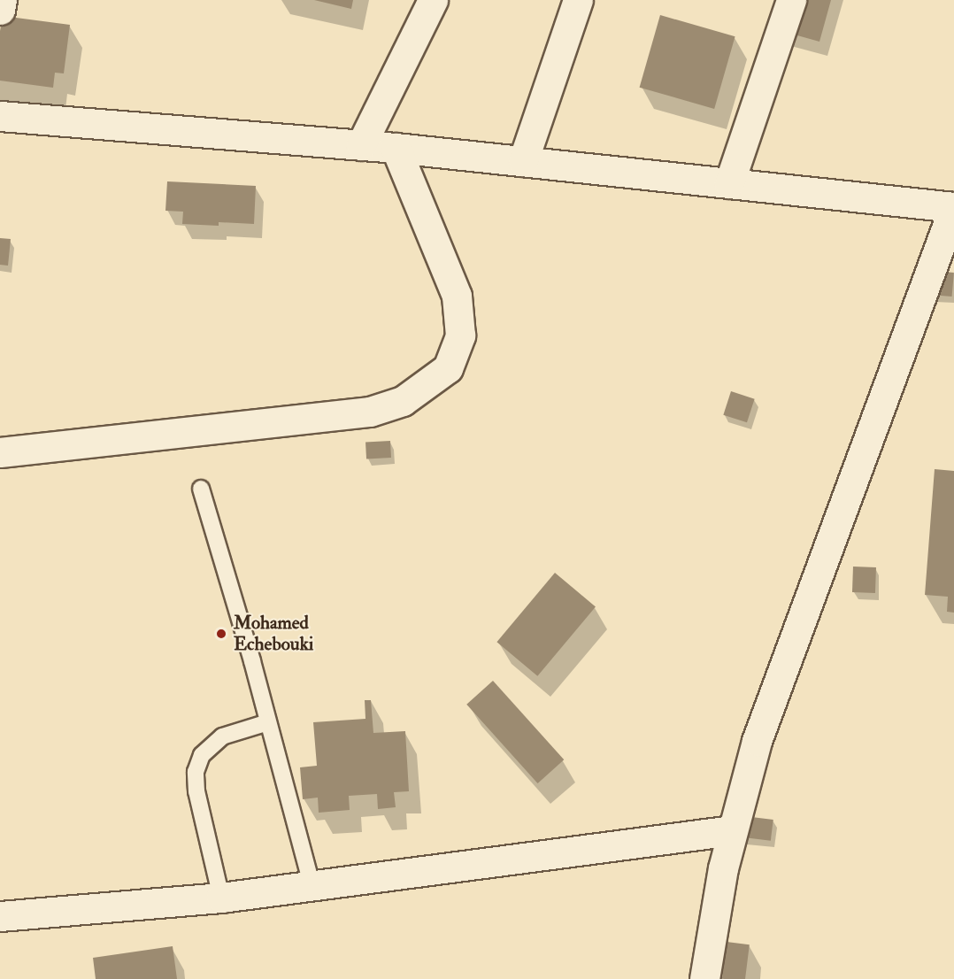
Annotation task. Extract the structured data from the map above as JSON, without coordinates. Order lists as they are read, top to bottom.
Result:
{
  "places": ["Mohamed Echebouki"]
}
